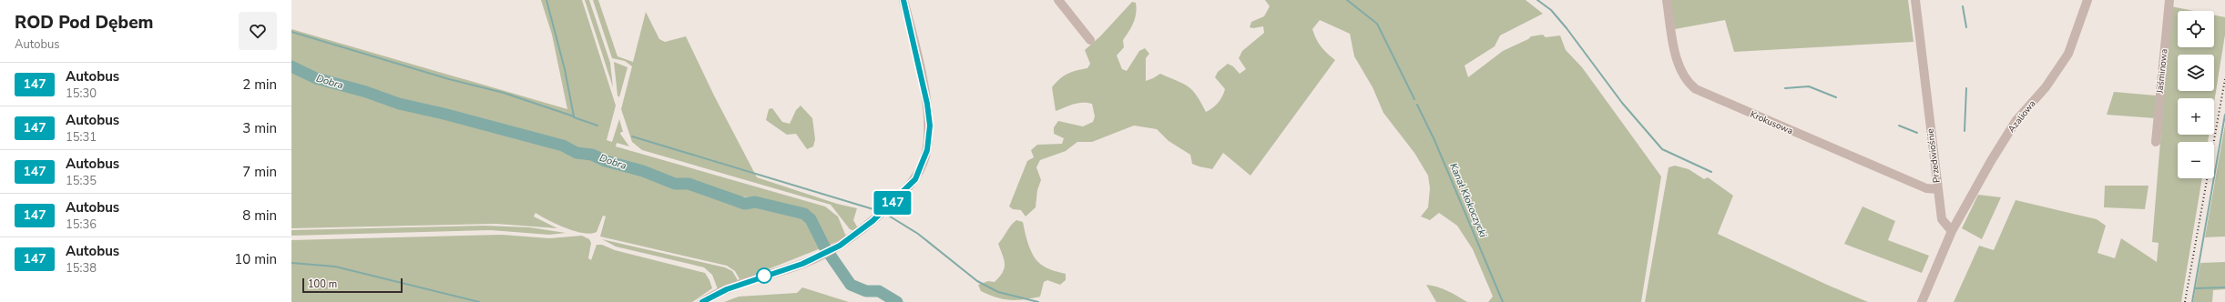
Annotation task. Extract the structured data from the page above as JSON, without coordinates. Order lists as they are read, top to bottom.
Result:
{
  "streets": {
    "street": [
      "Jaśminowa",
      "Azaliowa",
      "Krokusowa",
      "Przedwiośnie"
    ]
  },
  "crossings": [
    ["Azaliowa", "Przedwiośnie"],
    ["Krokusowa", "Przedwiośnie"]
  ],
  "water": ["Dobra", "Kanał Kłokoczycki"],
  "lines": ["bus line 147"],
  "scale_bar": "100 m",
  "page": {
    "heading": ["ROD Pod Dębem", "Autobus"],
    "on_map": "147",
    "map_buttons": ["+", "−"],
    "list": [
      {
        "mark": "147",
        "name": "Autobus",
        "note": "15:30",
        "value": "2 min"
      },
      {
        "mark": "147",
        "name": "Autobus",
        "note": "15:31",
        "value": "3 min"
      },
      {
        "mark": "147",
        "name": "Autobus",
        "note": "15:35",
        "value": "7 min"
      },
      {
        "mark": "147",
        "name": "Autobus",
        "note": "15:36",
        "value": "8 min"
      },
      {
        "mark": "147",
        "name": "Autobus",
        "note": "15:38",
        "value": "10 min"
      }
    ],
    "scale": "100 m"
  }
}
